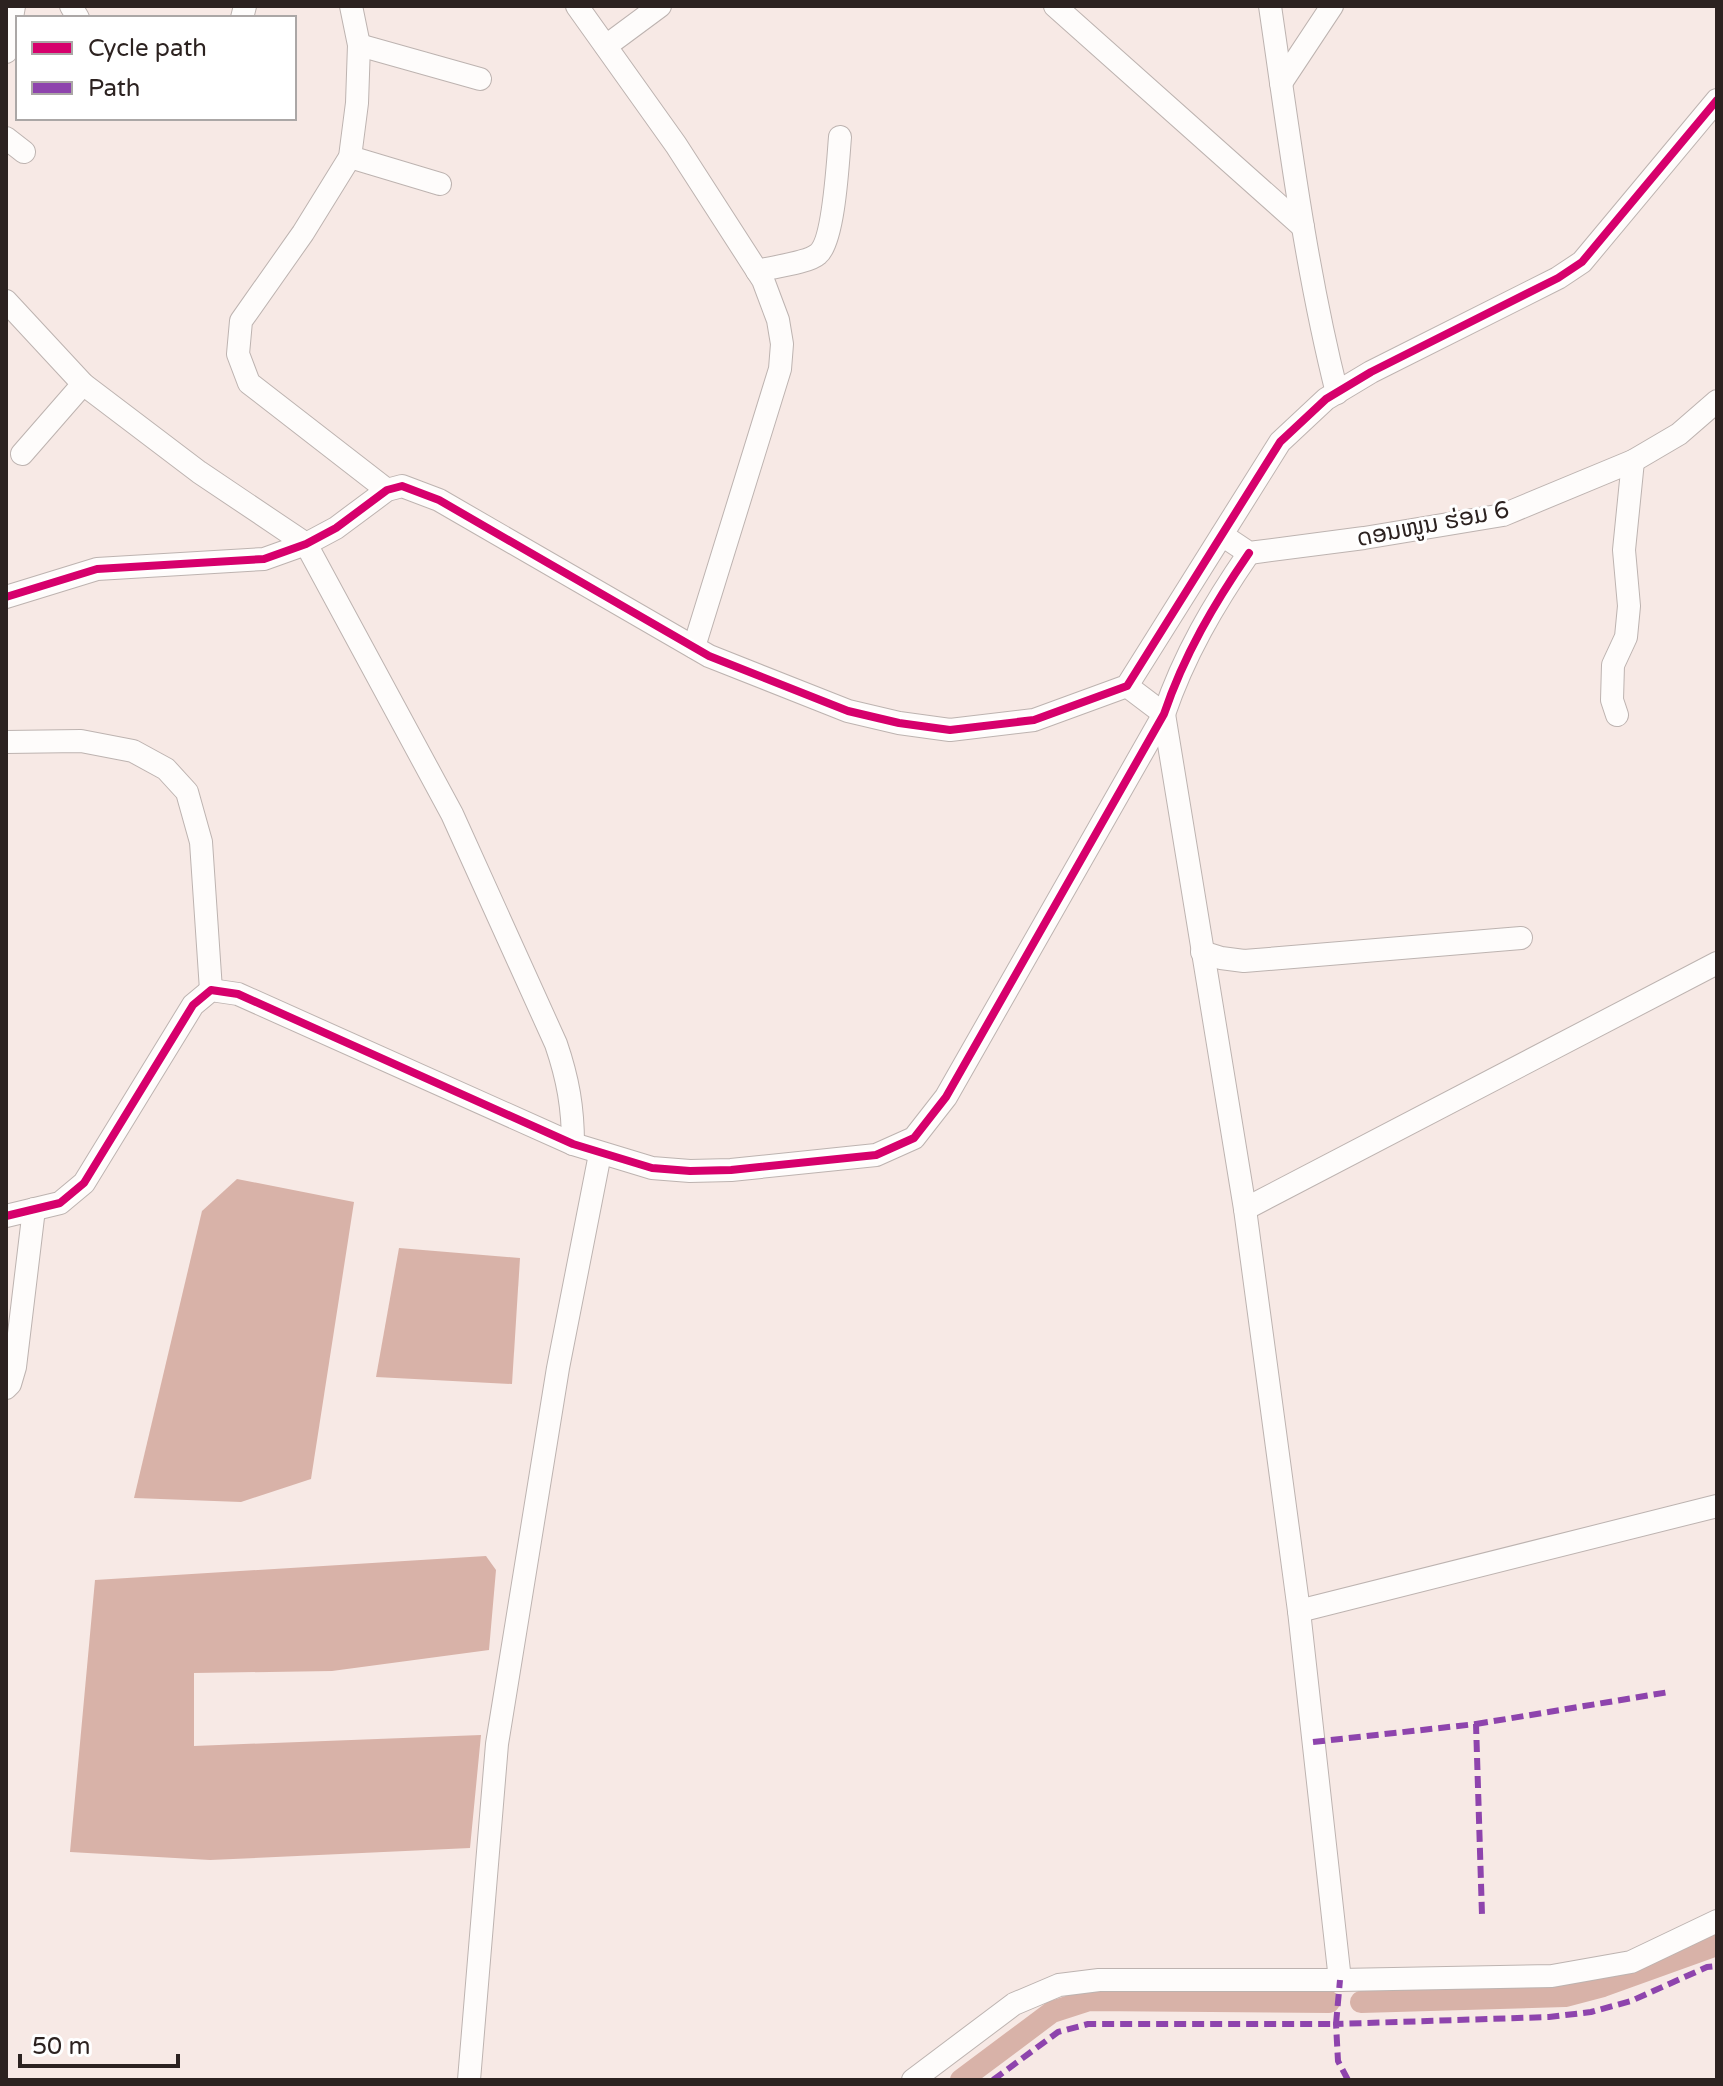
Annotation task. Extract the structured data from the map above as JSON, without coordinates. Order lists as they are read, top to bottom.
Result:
{
  "streets": {
    "street": ["ດອນໜູນ ຮ່ອມ 6"]
  },
  "legend": ["Cycle path", "Path"],
  "scale_bar": "50 m"
}
